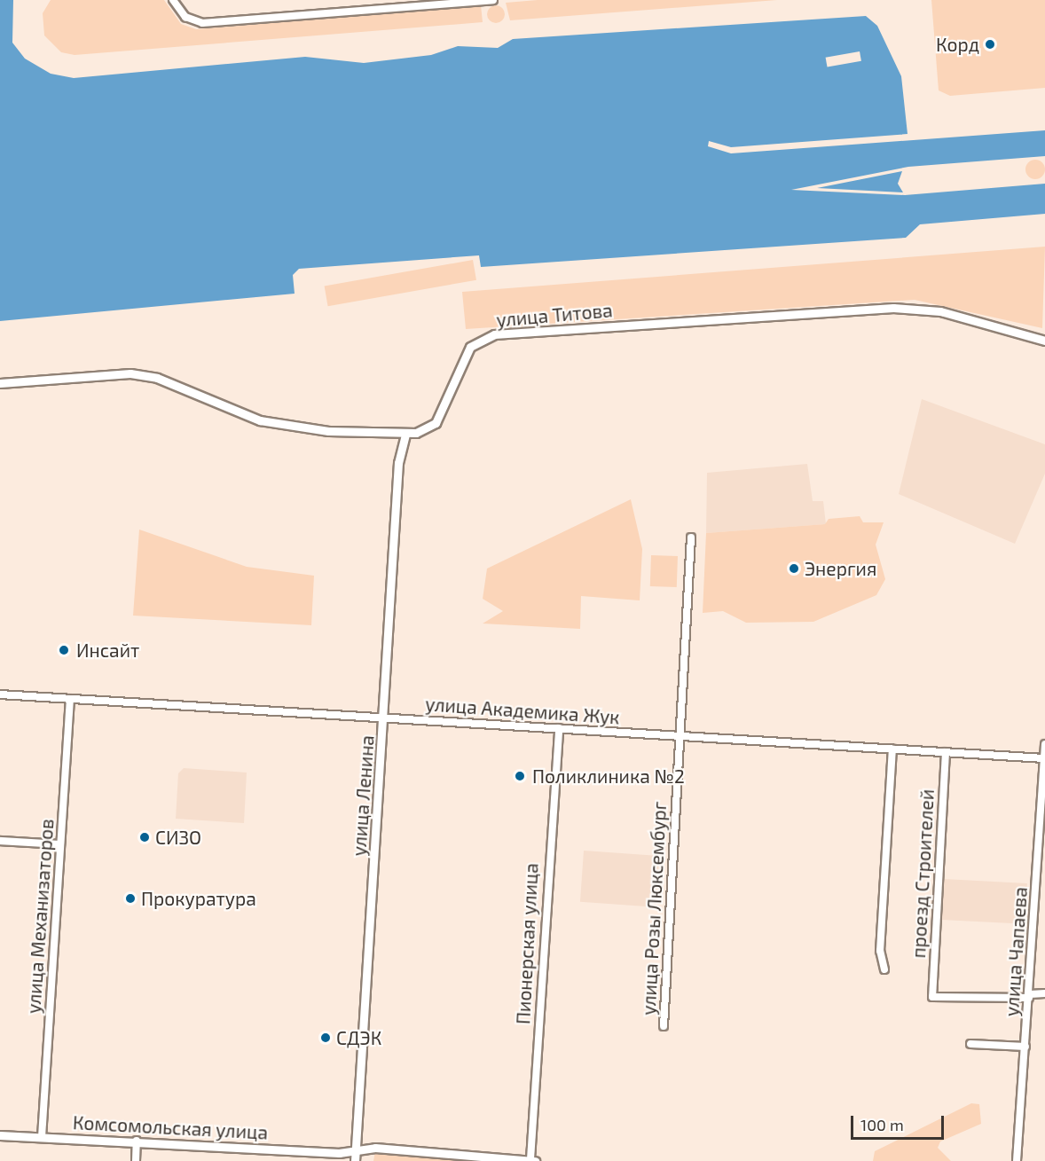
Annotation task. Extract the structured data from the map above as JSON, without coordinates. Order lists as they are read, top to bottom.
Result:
{
  "streets": {
    "main road": ["улица Титова", "улица Ленина", "Комсомольская улица"],
    "street": [
      "улица Академика Жук",
      "проезд Строителей",
      "улица Розы Люксембург",
      "улица Механизаторов",
      "Пионерская улица",
      "улица Чапаева"
    ]
  },
  "crossings": [
    ["улица Титова", "улица Ленина"],
    ["улица Академика Жук", "улица Ленина"],
    ["улица Академика Жук", "проезд Строителей"],
    ["улица Академика Жук", "улица Розы Люксембург"],
    ["улица Академика Жук", "улица Механизаторов"],
    ["улица Академика Жук", "Пионерская улица"],
    ["улица Академика Жук", "улица Чапаева"],
    ["улица Ленина", "Комсомольская улица"],
    ["проезд Строителей", "улица Чапаева"],
    ["улица Механизаторов", "Комсомольская улица"],
    ["Пионерская улица", "Комсомольская улица"]
  ],
  "places": [
    "Корд",
    "Энергия",
    "Инсайт",
    "Поликлиника №2",
    "СИЗО",
    "Прокуратура",
    "СДЭК"
  ],
  "scale_bar": "100 m"
}
